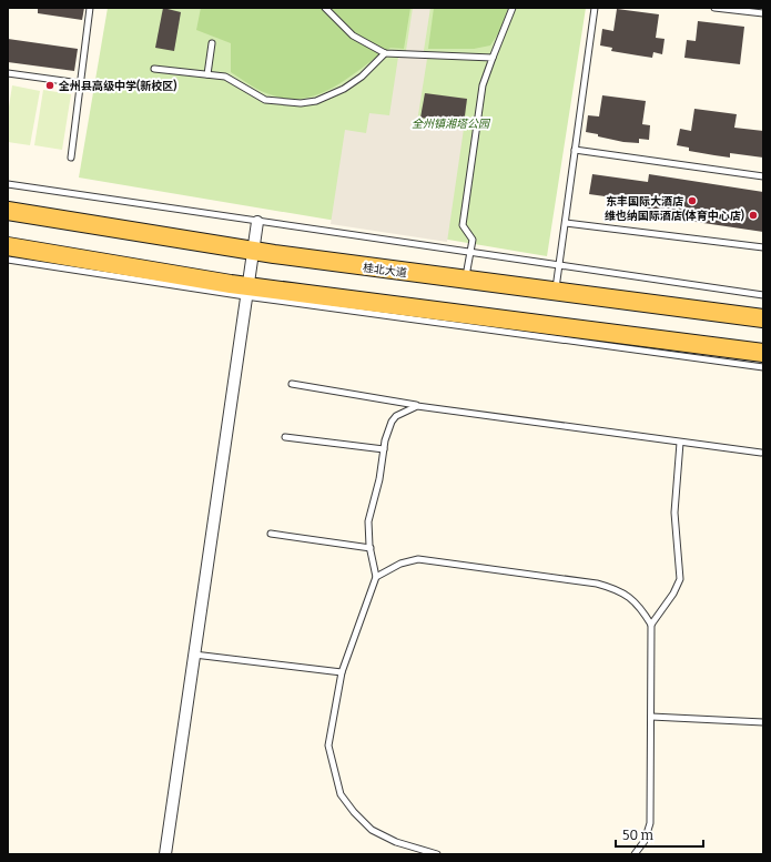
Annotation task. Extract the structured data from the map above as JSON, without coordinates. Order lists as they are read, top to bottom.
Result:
{
  "streets": {
    "main road": ["桂北大道"]
  },
  "parks": ["全州镇湘塔公园"],
  "places": ["全州县高级中学(新校区)", "东丰国际大酒店", "维也纳国际酒店(体育中心店)"],
  "scale_bar": "50 m"
}
